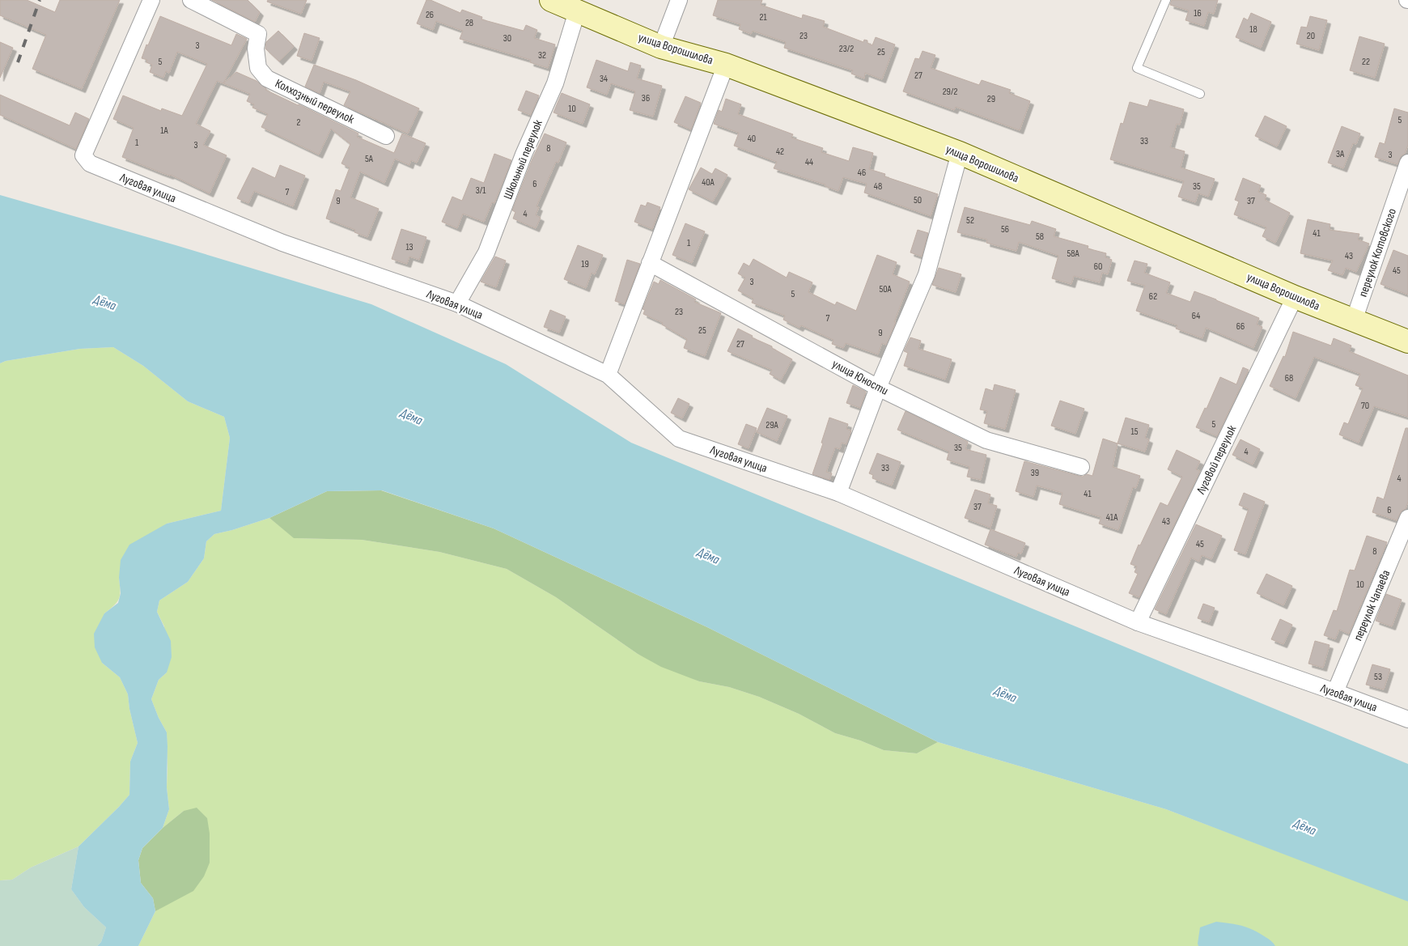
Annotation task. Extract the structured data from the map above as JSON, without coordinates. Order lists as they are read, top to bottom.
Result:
{
  "streets": {
    "street": [
      "улица Ворошилова",
      "Колхозный переулок",
      "Школьный переулок",
      "Луговая улица",
      "переулок Котовского",
      "улица Юности",
      "Луговой переулок",
      "переулок Чапаева"
    ]
  },
  "crossings": [
    ["улица Ворошилова", "Школьный переулок"],
    ["улица Ворошилова", "переулок Котовского"],
    ["улица Ворошилова", "Луговой переулок"],
    ["Школьный переулок", "Луговая улица"],
    ["Луговая улица", "Луговой переулок"],
    ["Луговая улица", "переулок Чапаева"]
  ],
  "water": ["Дёма"],
  "house_numbers": [
    "16",
    "26",
    "21",
    "28",
    "18",
    "23",
    "20",
    "30",
    "3",
    "23/2",
    "25",
    "32",
    "5",
    "22",
    "27",
    "34",
    "29/2",
    "36",
    "29",
    "10",
    "5",
    "2",
    "1А",
    "40",
    "33",
    "1",
    "3",
    "8",
    "42",
    "3А",
    "3",
    "5А",
    "44",
    "46",
    "40А",
    "6",
    "48",
    "35",
    "3/1",
    "7",
    "50",
    "9",
    "37",
    "4",
    "52",
    "56",
    "41",
    "58",
    "1",
    "13",
    "58А",
    "43",
    "19",
    "60",
    "45",
    "3",
    "50А",
    "5",
    "62",
    "23",
    "64",
    "7",
    "66",
    "25",
    "9",
    "27",
    "68",
    "70",
    "5",
    "29А",
    "15",
    "35",
    "4",
    "33",
    "39",
    "4",
    "41",
    "37",
    "6",
    "41А",
    "43",
    "45",
    "8",
    "10",
    "53"
  ]
}
